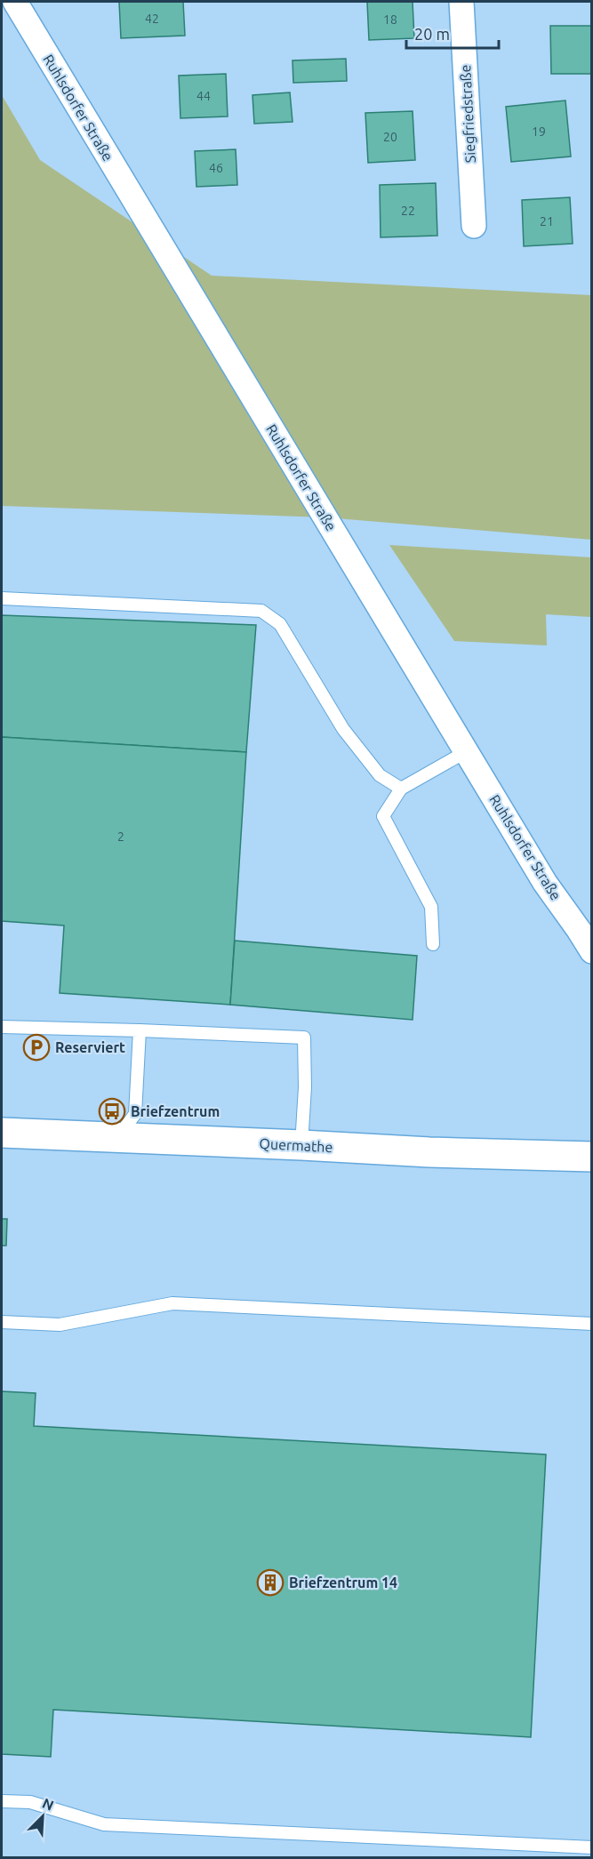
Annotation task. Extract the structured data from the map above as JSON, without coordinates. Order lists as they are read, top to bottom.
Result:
{
  "streets": {
    "main road": ["Quermathe"],
    "street": ["Ruhlsdorfer Straße", "Siegfriedstraße"]
  },
  "places": {
    "parking": ["Reserviert"],
    "bus stop": ["Briefzentrum"],
    "building": ["Briefzentrum 14"]
  },
  "house_numbers": [
    "42",
    "18",
    "44",
    "19",
    "20",
    "46",
    "22",
    "21",
    "2"
  ],
  "scale_bar": "20 m",
  "north": "top right"
}
